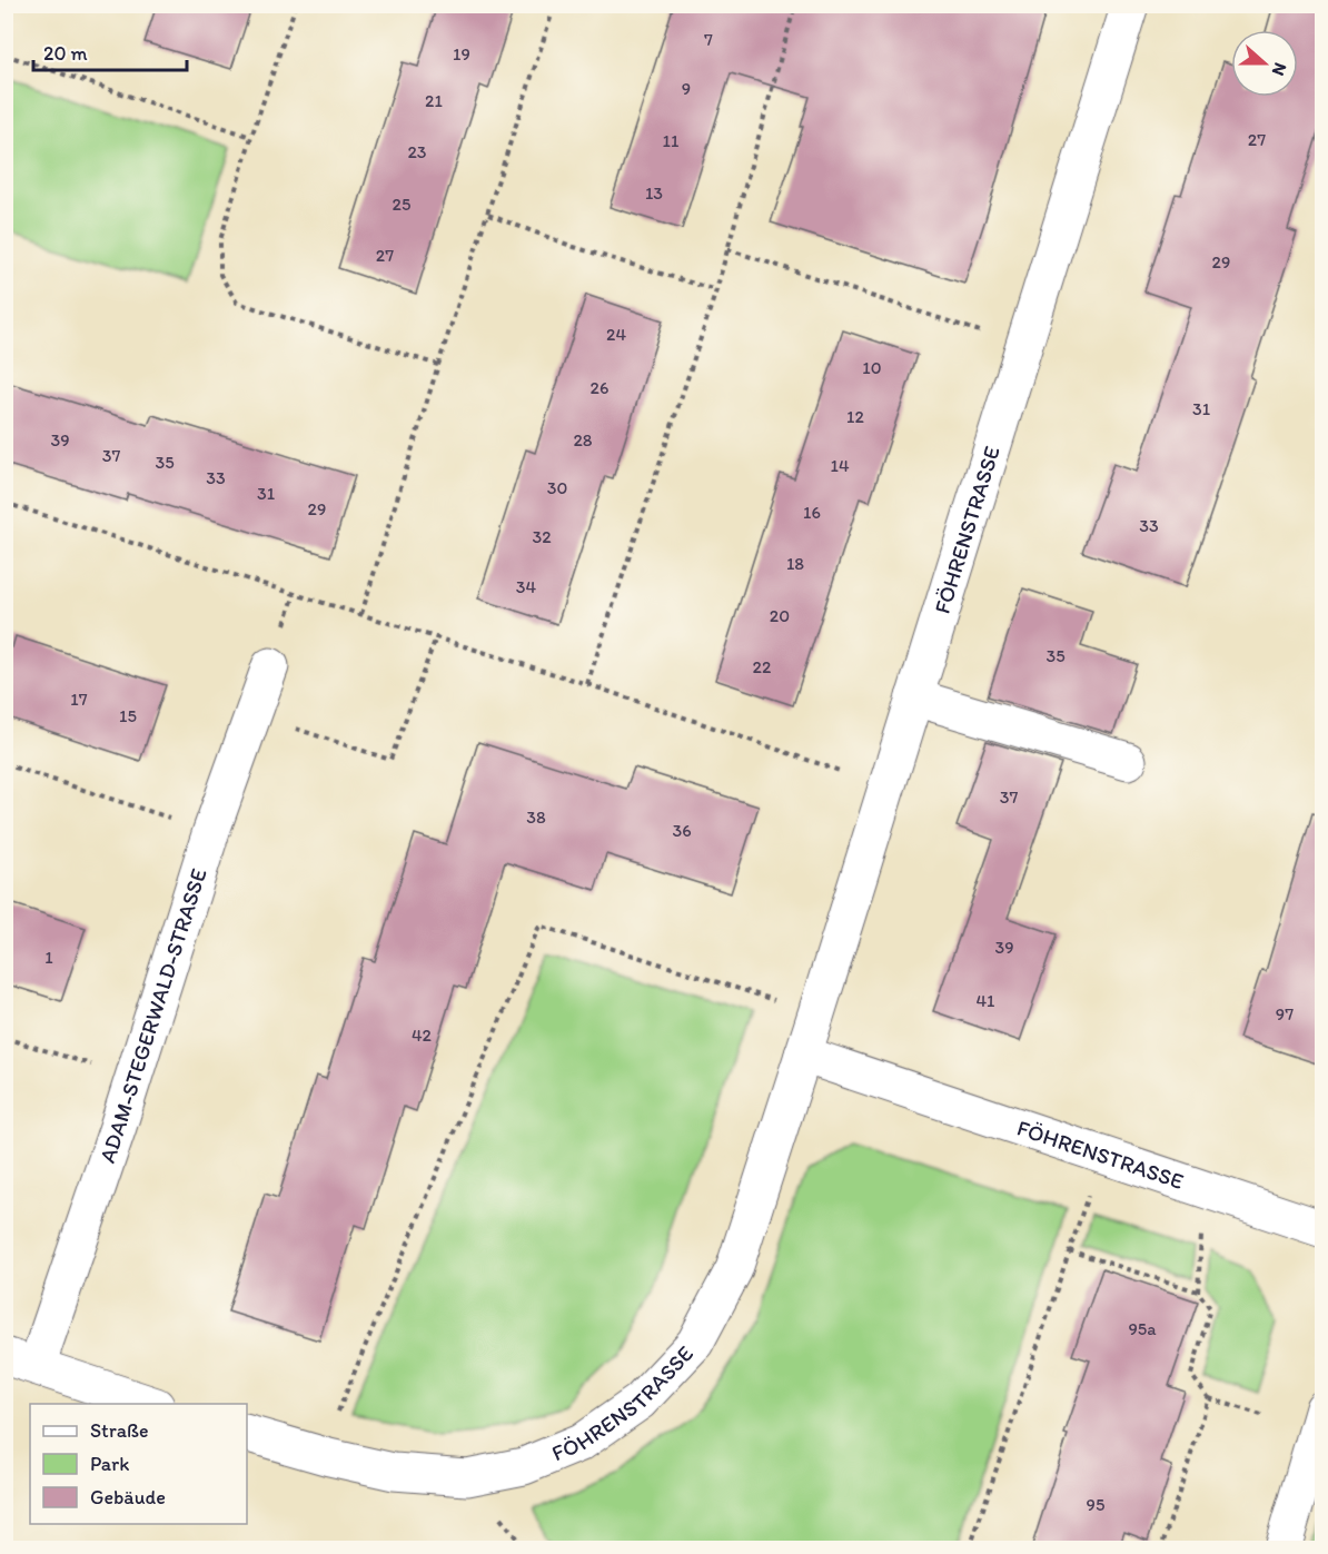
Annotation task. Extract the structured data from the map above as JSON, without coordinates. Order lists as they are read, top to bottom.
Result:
{
  "streets": {
    "street": ["FÖHRENSTRASSE", "ADAM-STEGERWALD-STRASSE"]
  },
  "house_numbers": [
    "7",
    "19",
    "9",
    "21",
    "27",
    "11",
    "23",
    "13",
    "25",
    "27",
    "29",
    "24",
    "10",
    "26",
    "31",
    "12",
    "39",
    "28",
    "37",
    "35",
    "14",
    "33",
    "30",
    "31",
    "29",
    "16",
    "33",
    "32",
    "18",
    "34",
    "20",
    "35",
    "22",
    "17",
    "15",
    "37",
    "38",
    "36",
    "39",
    "1",
    "41",
    "97",
    "42",
    "95a",
    "95"
  ],
  "legend": ["Straße", "Park", "Gebäude"],
  "scale_bar": "20 m",
  "north": "right"
}
